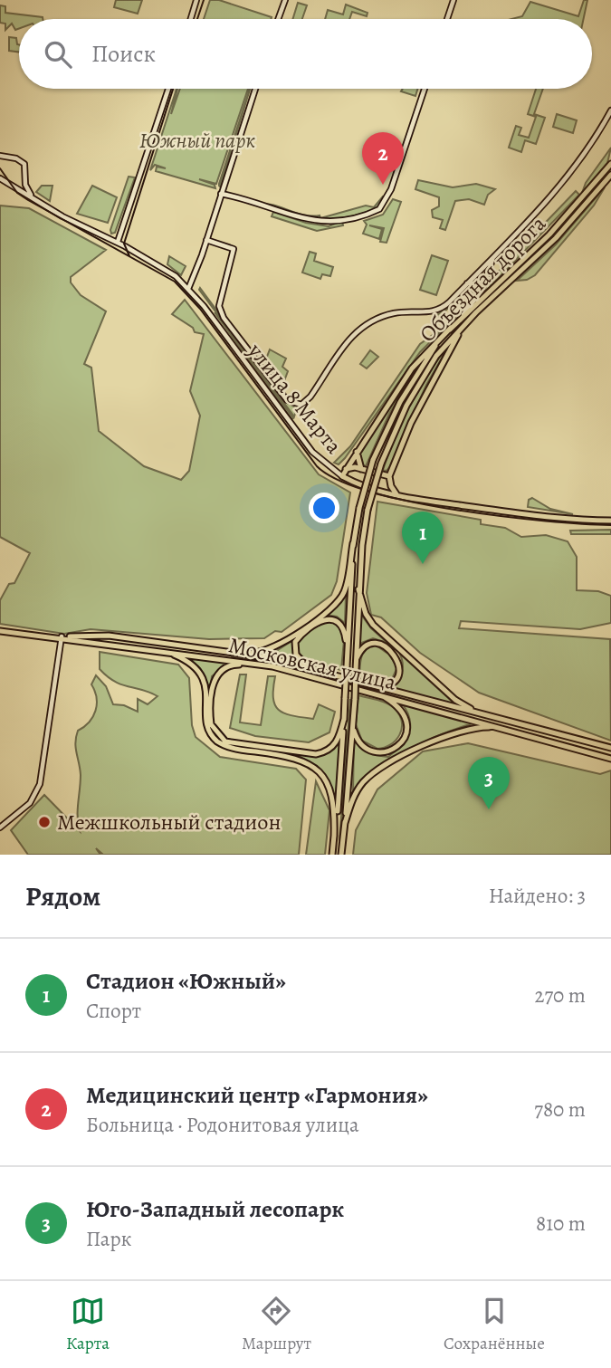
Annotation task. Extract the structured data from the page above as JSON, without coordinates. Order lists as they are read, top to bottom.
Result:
{
  "streets": {
    "main road": ["Объездная дорога", "улица 8 Марта", "Московская улица"]
  },
  "parks": ["Южный парк"],
  "places": ["Межшкольный стадион"],
  "page": {
    "search": "Поиск",
    "pins": ["2", "1", "3"],
    "heading": ["Рядом", "Найдено: 3"],
    "list": [
      {
        "mark": "1",
        "name": "Стадион «Южный»",
        "note": "Спорт",
        "value": "270 m"
      },
      {
        "mark": "2",
        "name": "Медицинский центр «Гармония»",
        "note": "Больница · Родонитовая улица",
        "value": "780 m"
      },
      {
        "mark": "3",
        "name": "Юго-Западный лесопарк",
        "note": "Парк",
        "value": "810 m"
      }
    ],
    "nav": ["Карта", "Маршрут", "Сохранённые"]
  }
}
